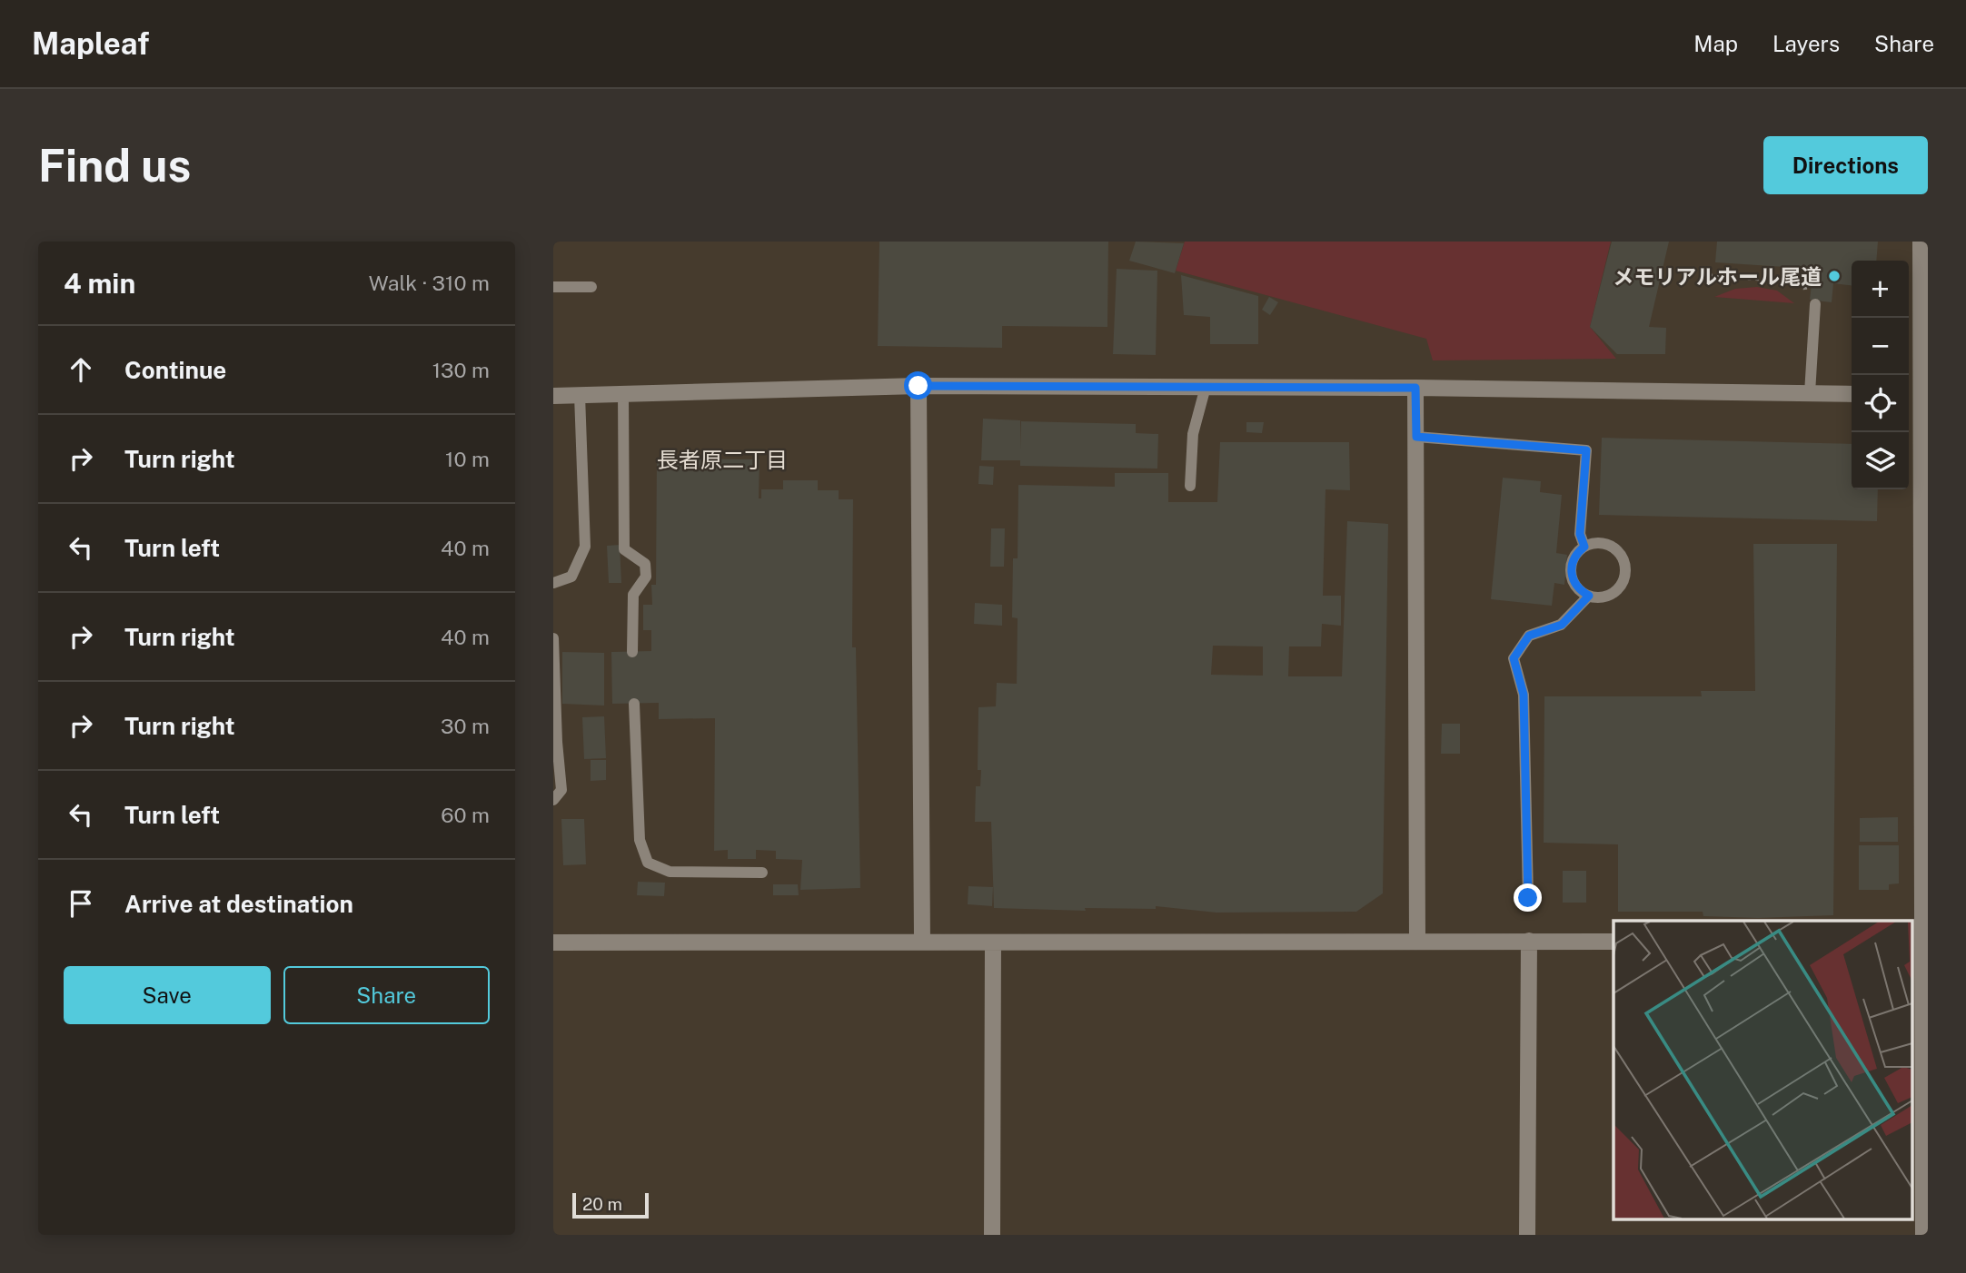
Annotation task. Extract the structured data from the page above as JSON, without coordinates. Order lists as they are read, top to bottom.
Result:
{
  "districts": ["長者原二丁目"],
  "places": ["メモリアルホール尾道"],
  "scale_bar": "20 m",
  "page": {
    "header": "Mapleaf",
    "nav": ["Map", "Layers", "Share"],
    "buttons": [
      "Directions",
      ["Save", "Share"]
    ],
    "title": "Find us",
    "heading": ["4 min", "Walk · 310 m"],
    "map_buttons": ["+", "−"],
    "list": [
      ["Continue", "130 m"],
      ["Turn right", "10 m"],
      ["Turn left", "40 m"],
      ["Turn right", "40 m"],
      ["Turn right", "30 m"],
      ["Turn left", "60 m"],
      "Arrive at destination"
    ],
    "scale": "20 m"
  }
}
